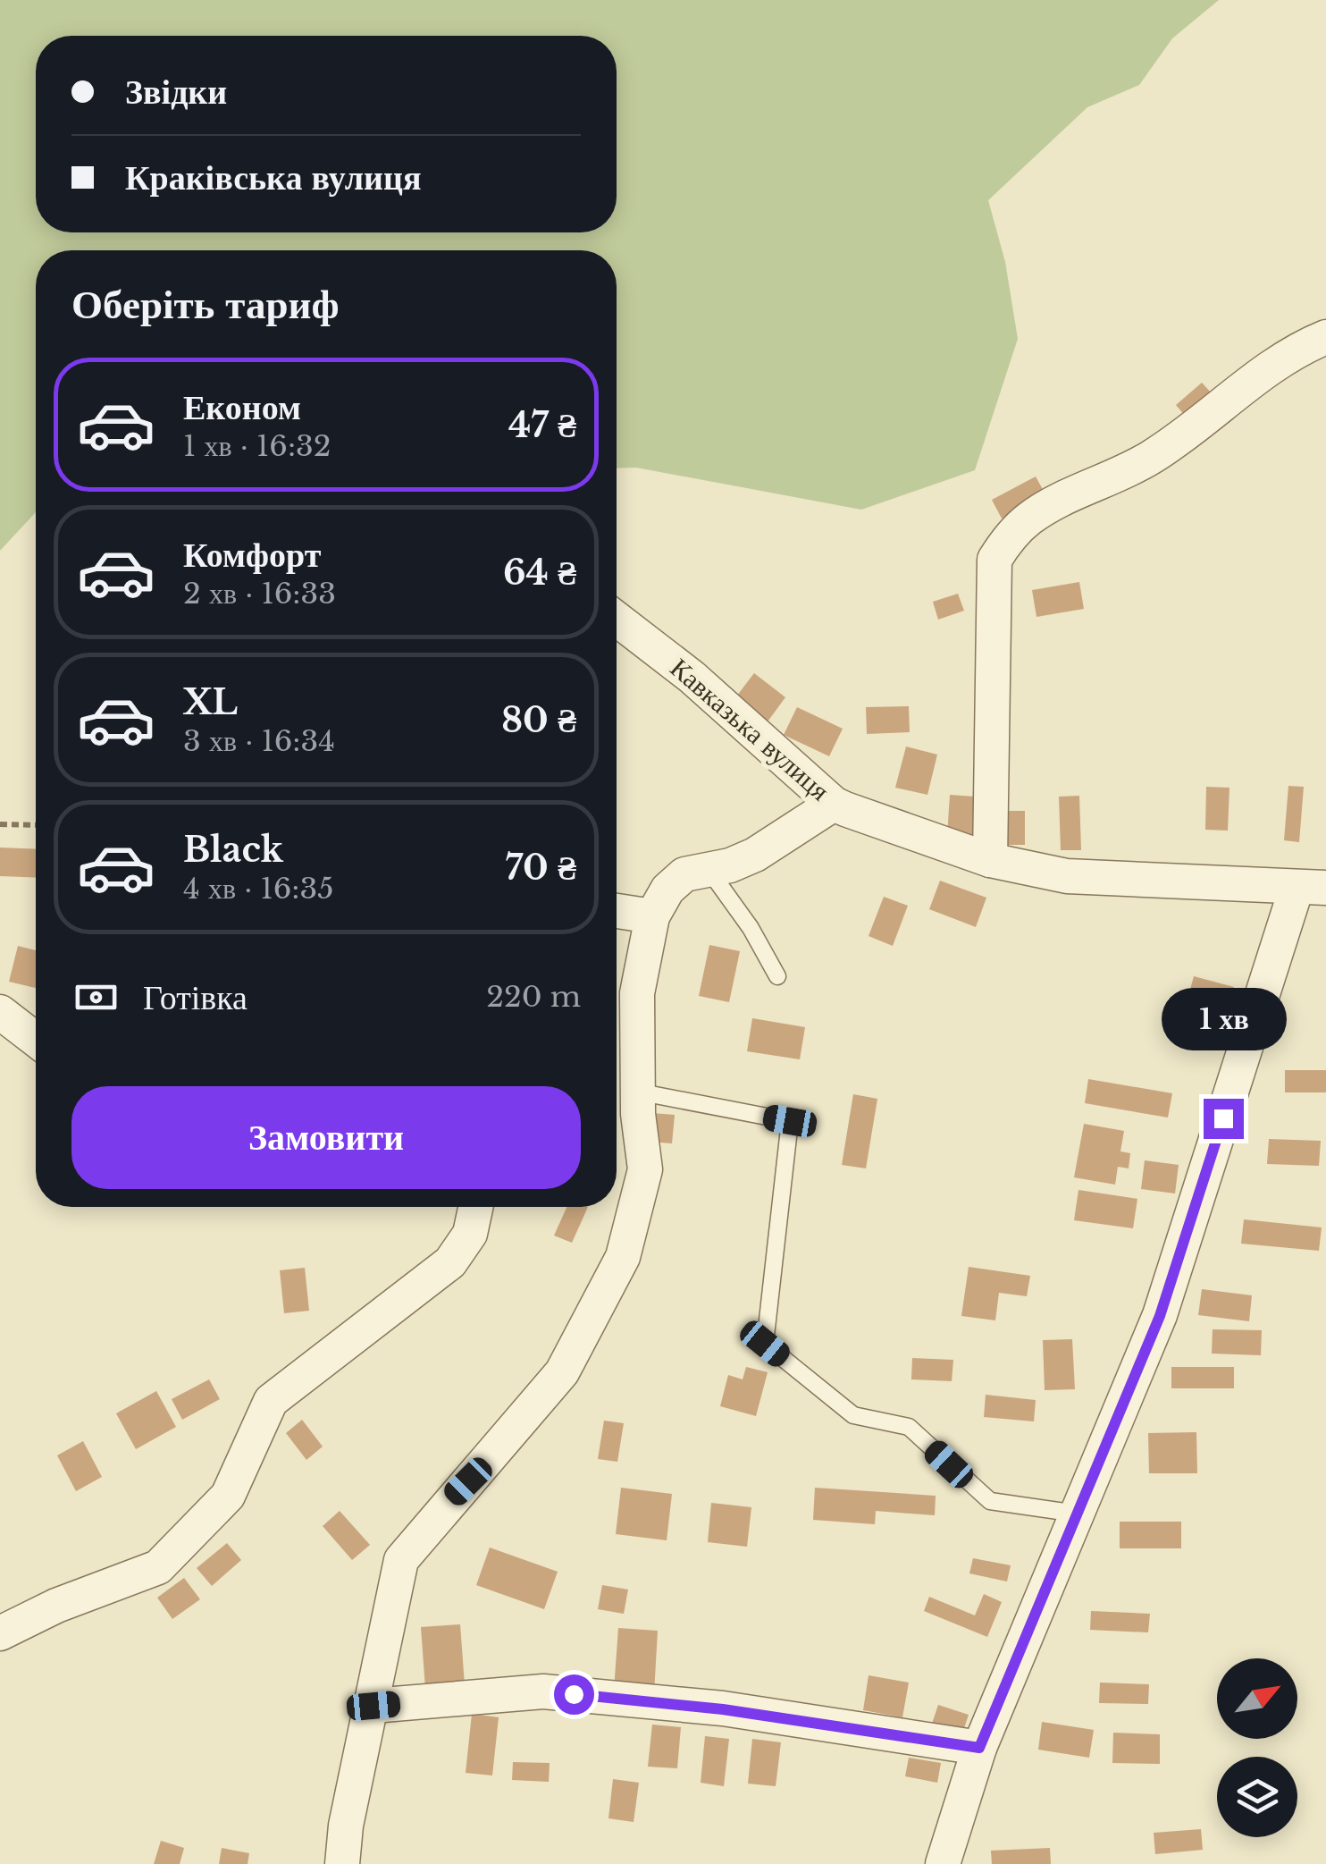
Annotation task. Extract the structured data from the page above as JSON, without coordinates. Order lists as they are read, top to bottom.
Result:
{
  "streets": {
    "street": ["Кавказька вулиця"]
  },
  "north": "top right",
  "page": {
    "banner": ["Звідки", "Краківська вулиця"],
    "heading": "Оберіть тариф",
    "list": [
      {
        "name": "Економ",
        "note": "1 хв · 16:32",
        "value": "47 ₴"
      },
      {
        "name": "Комфорт",
        "note": "2 хв · 16:33",
        "value": "64 ₴"
      },
      {
        "name": "XL",
        "note": "3 хв · 16:34",
        "value": "80 ₴"
      },
      {
        "name": "Black",
        "note": "4 хв · 16:35",
        "value": "70 ₴"
      }
    ],
    "pay": ["Готівка", "220 m"],
    "bubble": "1 хв",
    "buttons": "Замовити"
  }
}
